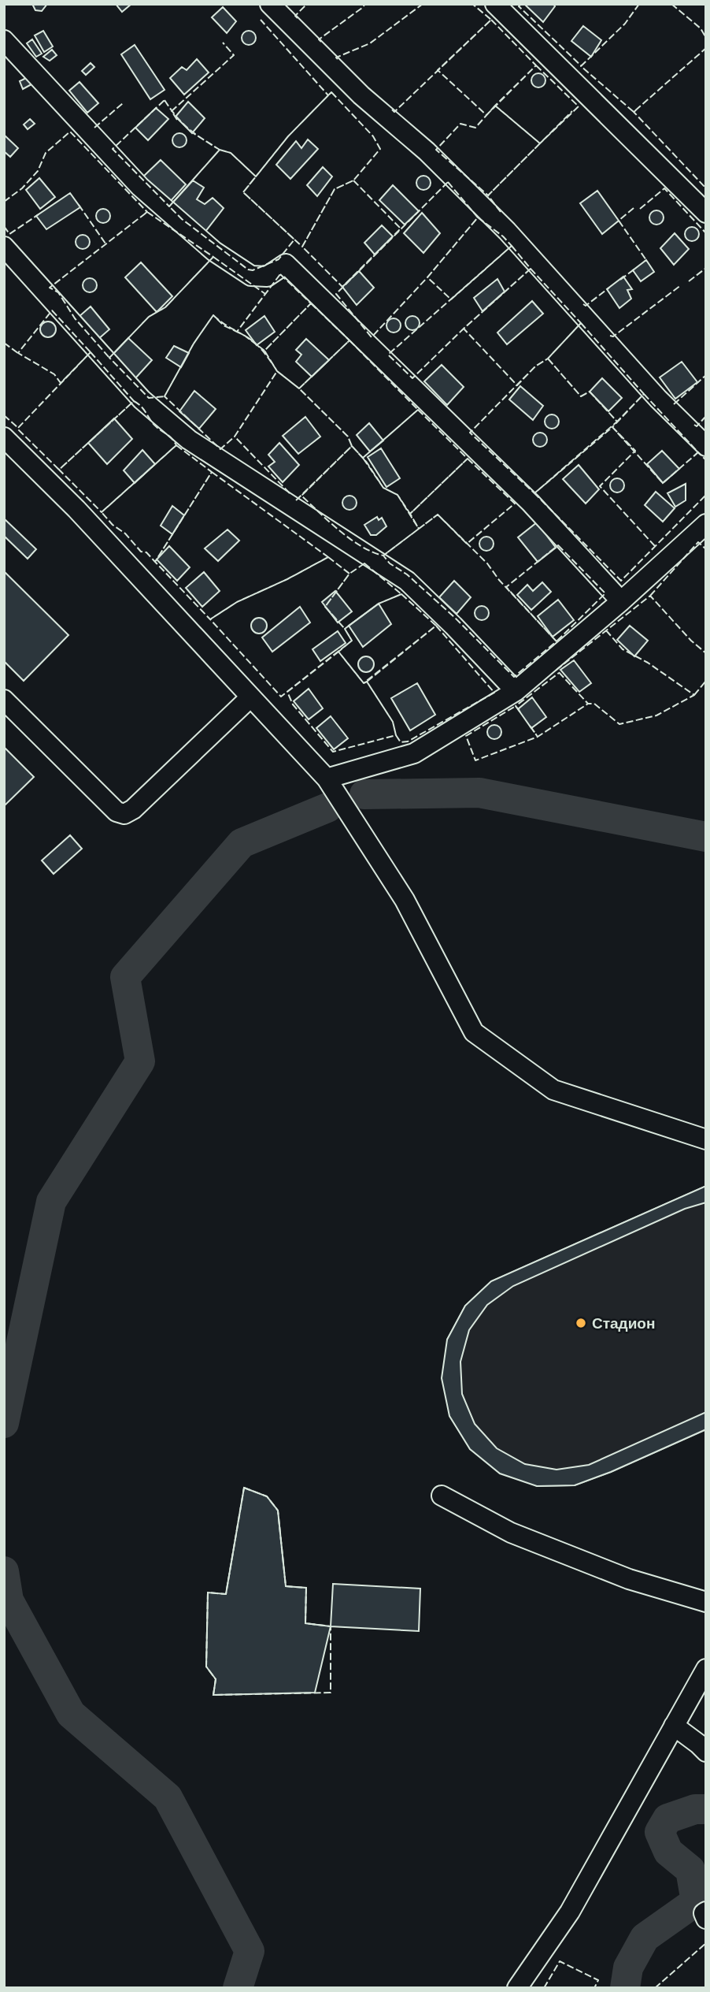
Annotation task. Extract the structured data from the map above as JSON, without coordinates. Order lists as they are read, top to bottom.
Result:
{
  "places": ["Стадион"]
}
